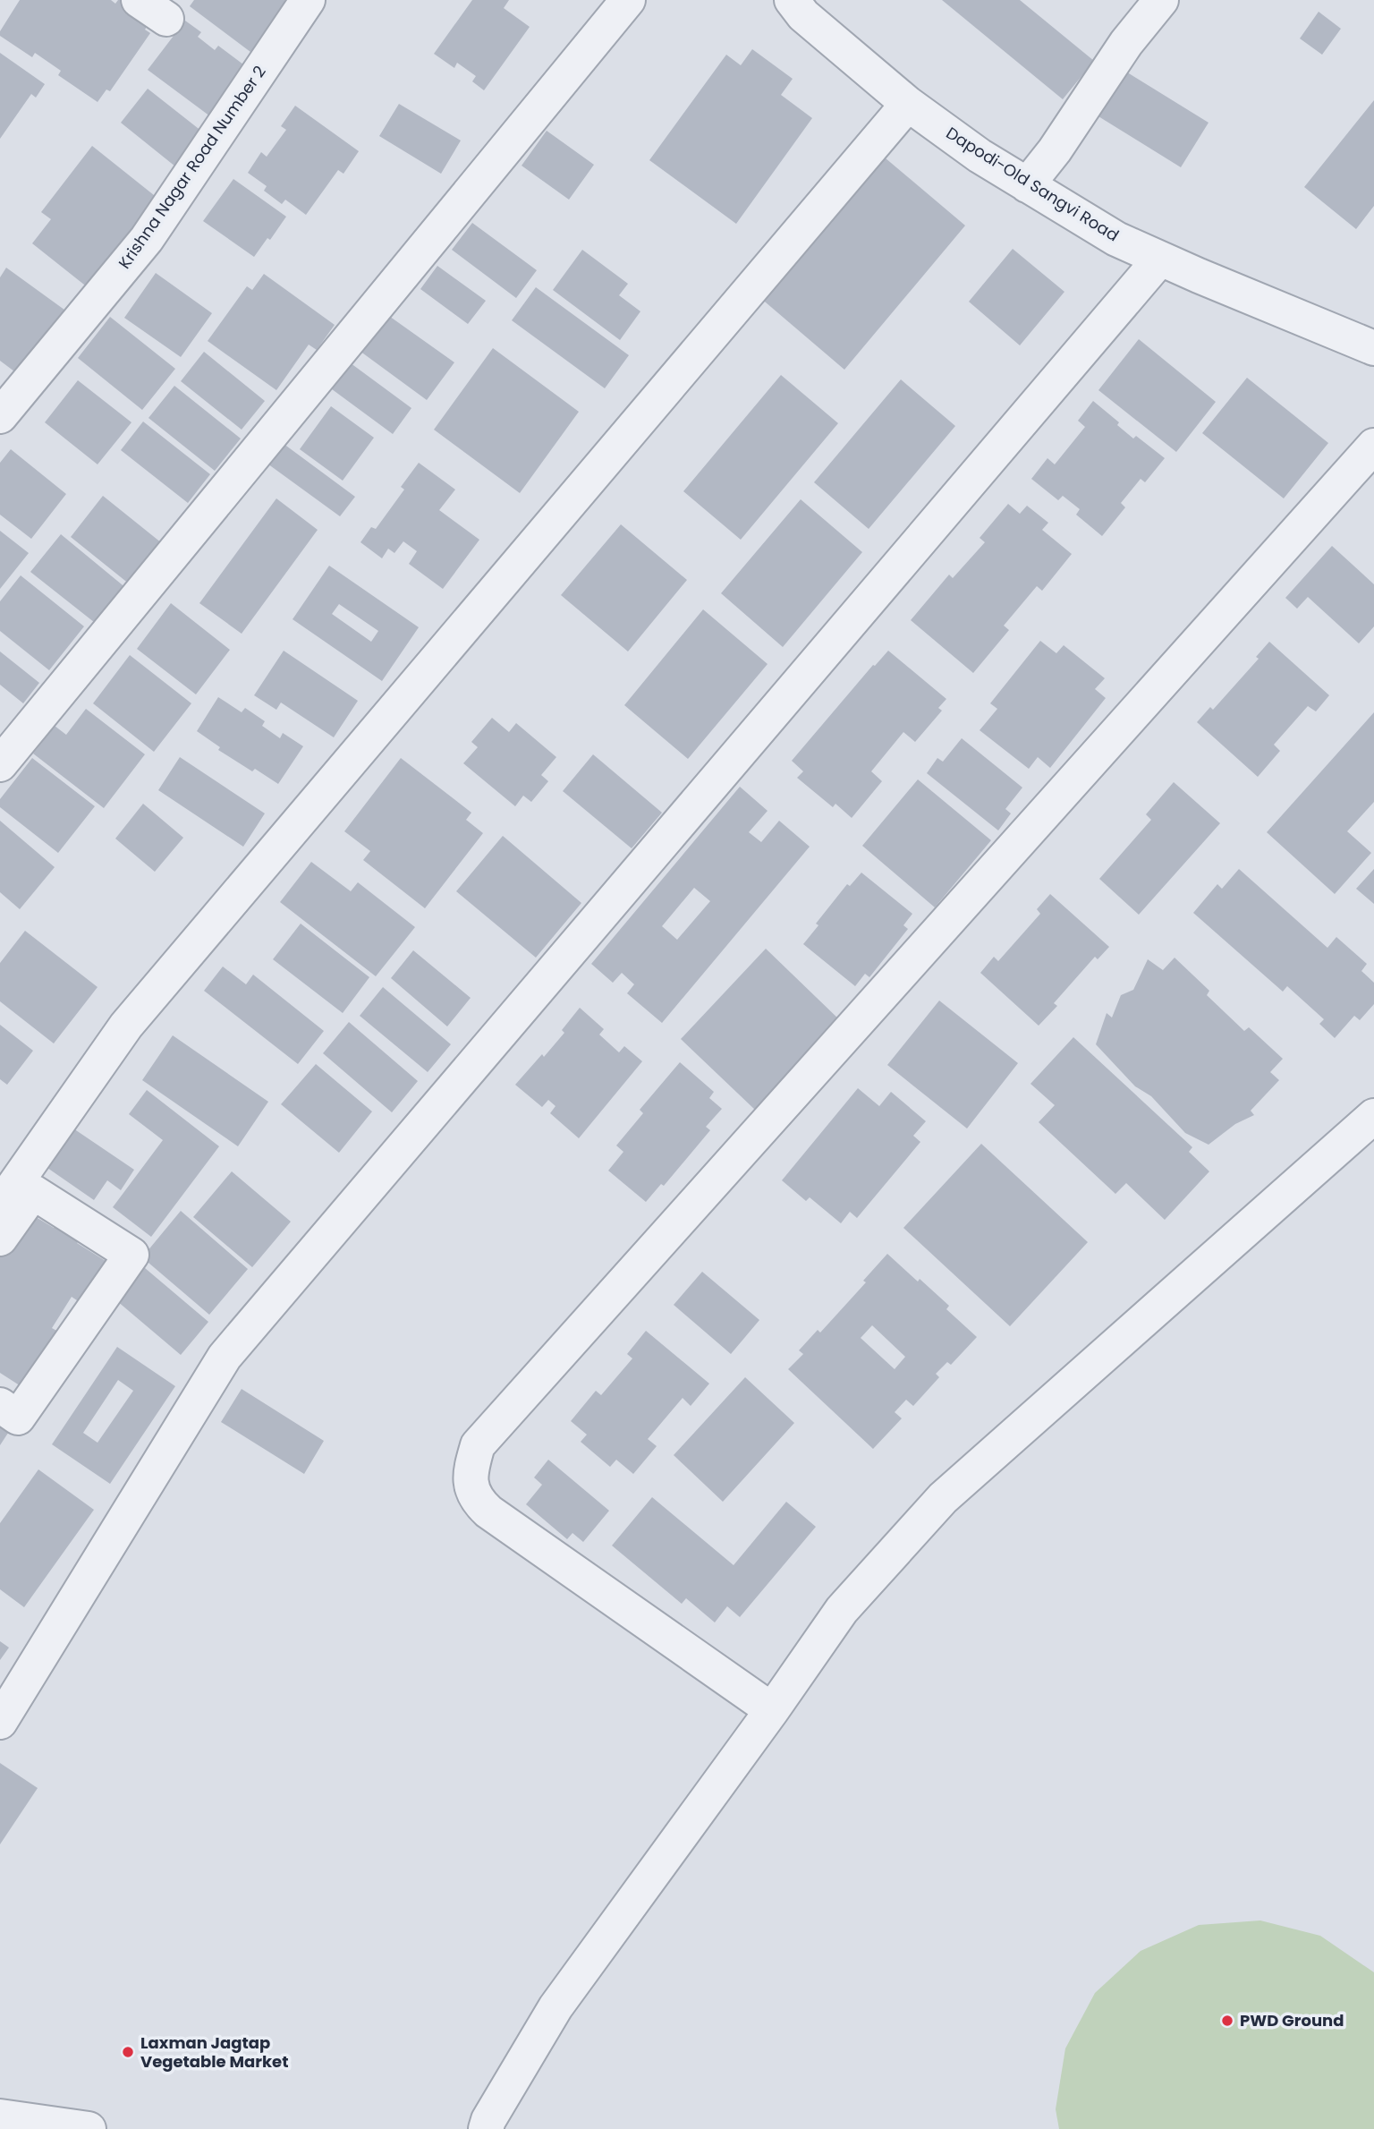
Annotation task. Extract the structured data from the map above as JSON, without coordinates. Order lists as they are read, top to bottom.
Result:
{
  "streets": {
    "street": ["Krishna Nagar Road Number 2", "Dapodi-Old Sangvi Road"]
  },
  "places": ["PWD Ground", "Laxman Jagtap Vegetable Market"]
}
